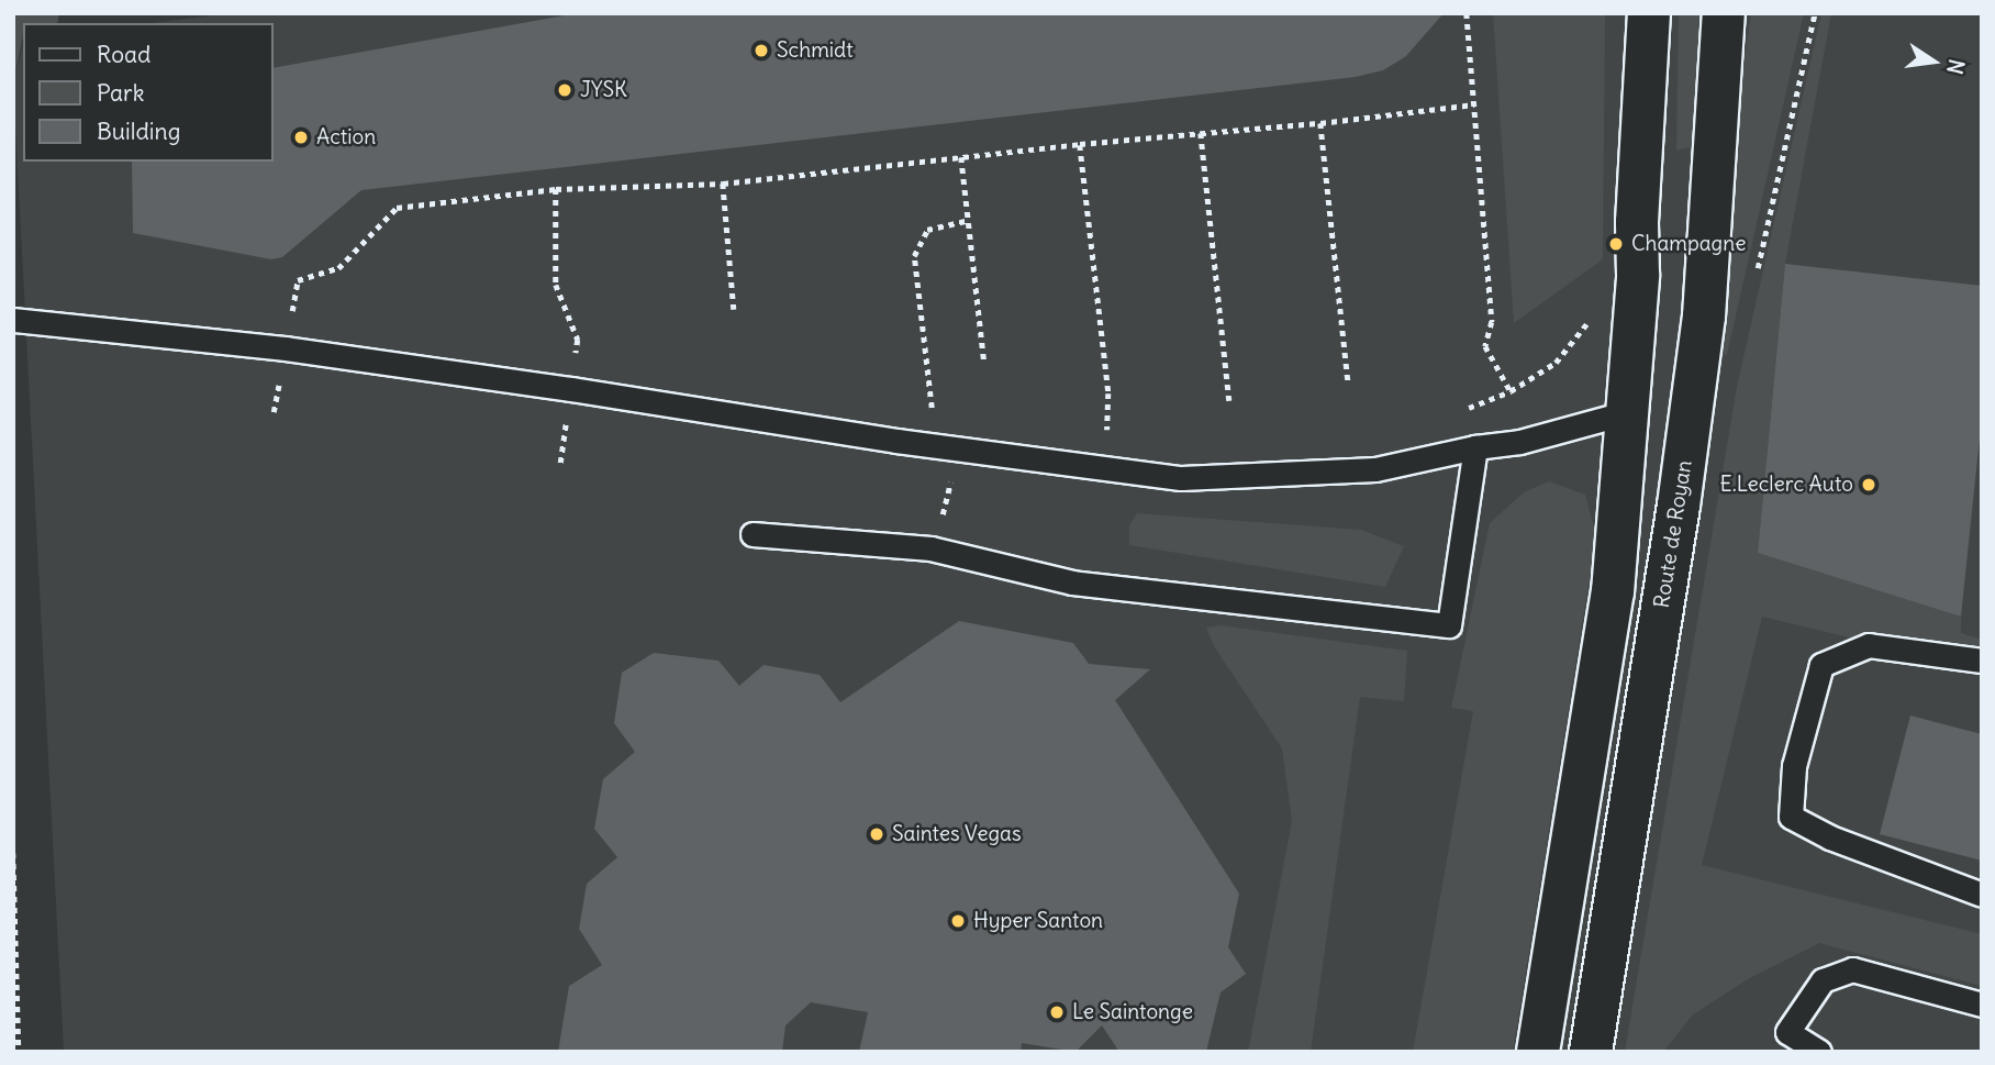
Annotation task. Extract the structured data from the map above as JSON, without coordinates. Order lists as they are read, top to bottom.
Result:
{
  "streets": {
    "main road": ["Route de Royan"]
  },
  "places": [
    "Schmidt",
    "JYSK",
    "Action",
    "Champagne",
    "E.Leclerc Auto",
    "Saintes Vegas",
    "Hyper Santon",
    "Le Saintonge"
  ],
  "legend": ["Road", "Park", "Building"],
  "north": "right"
}
